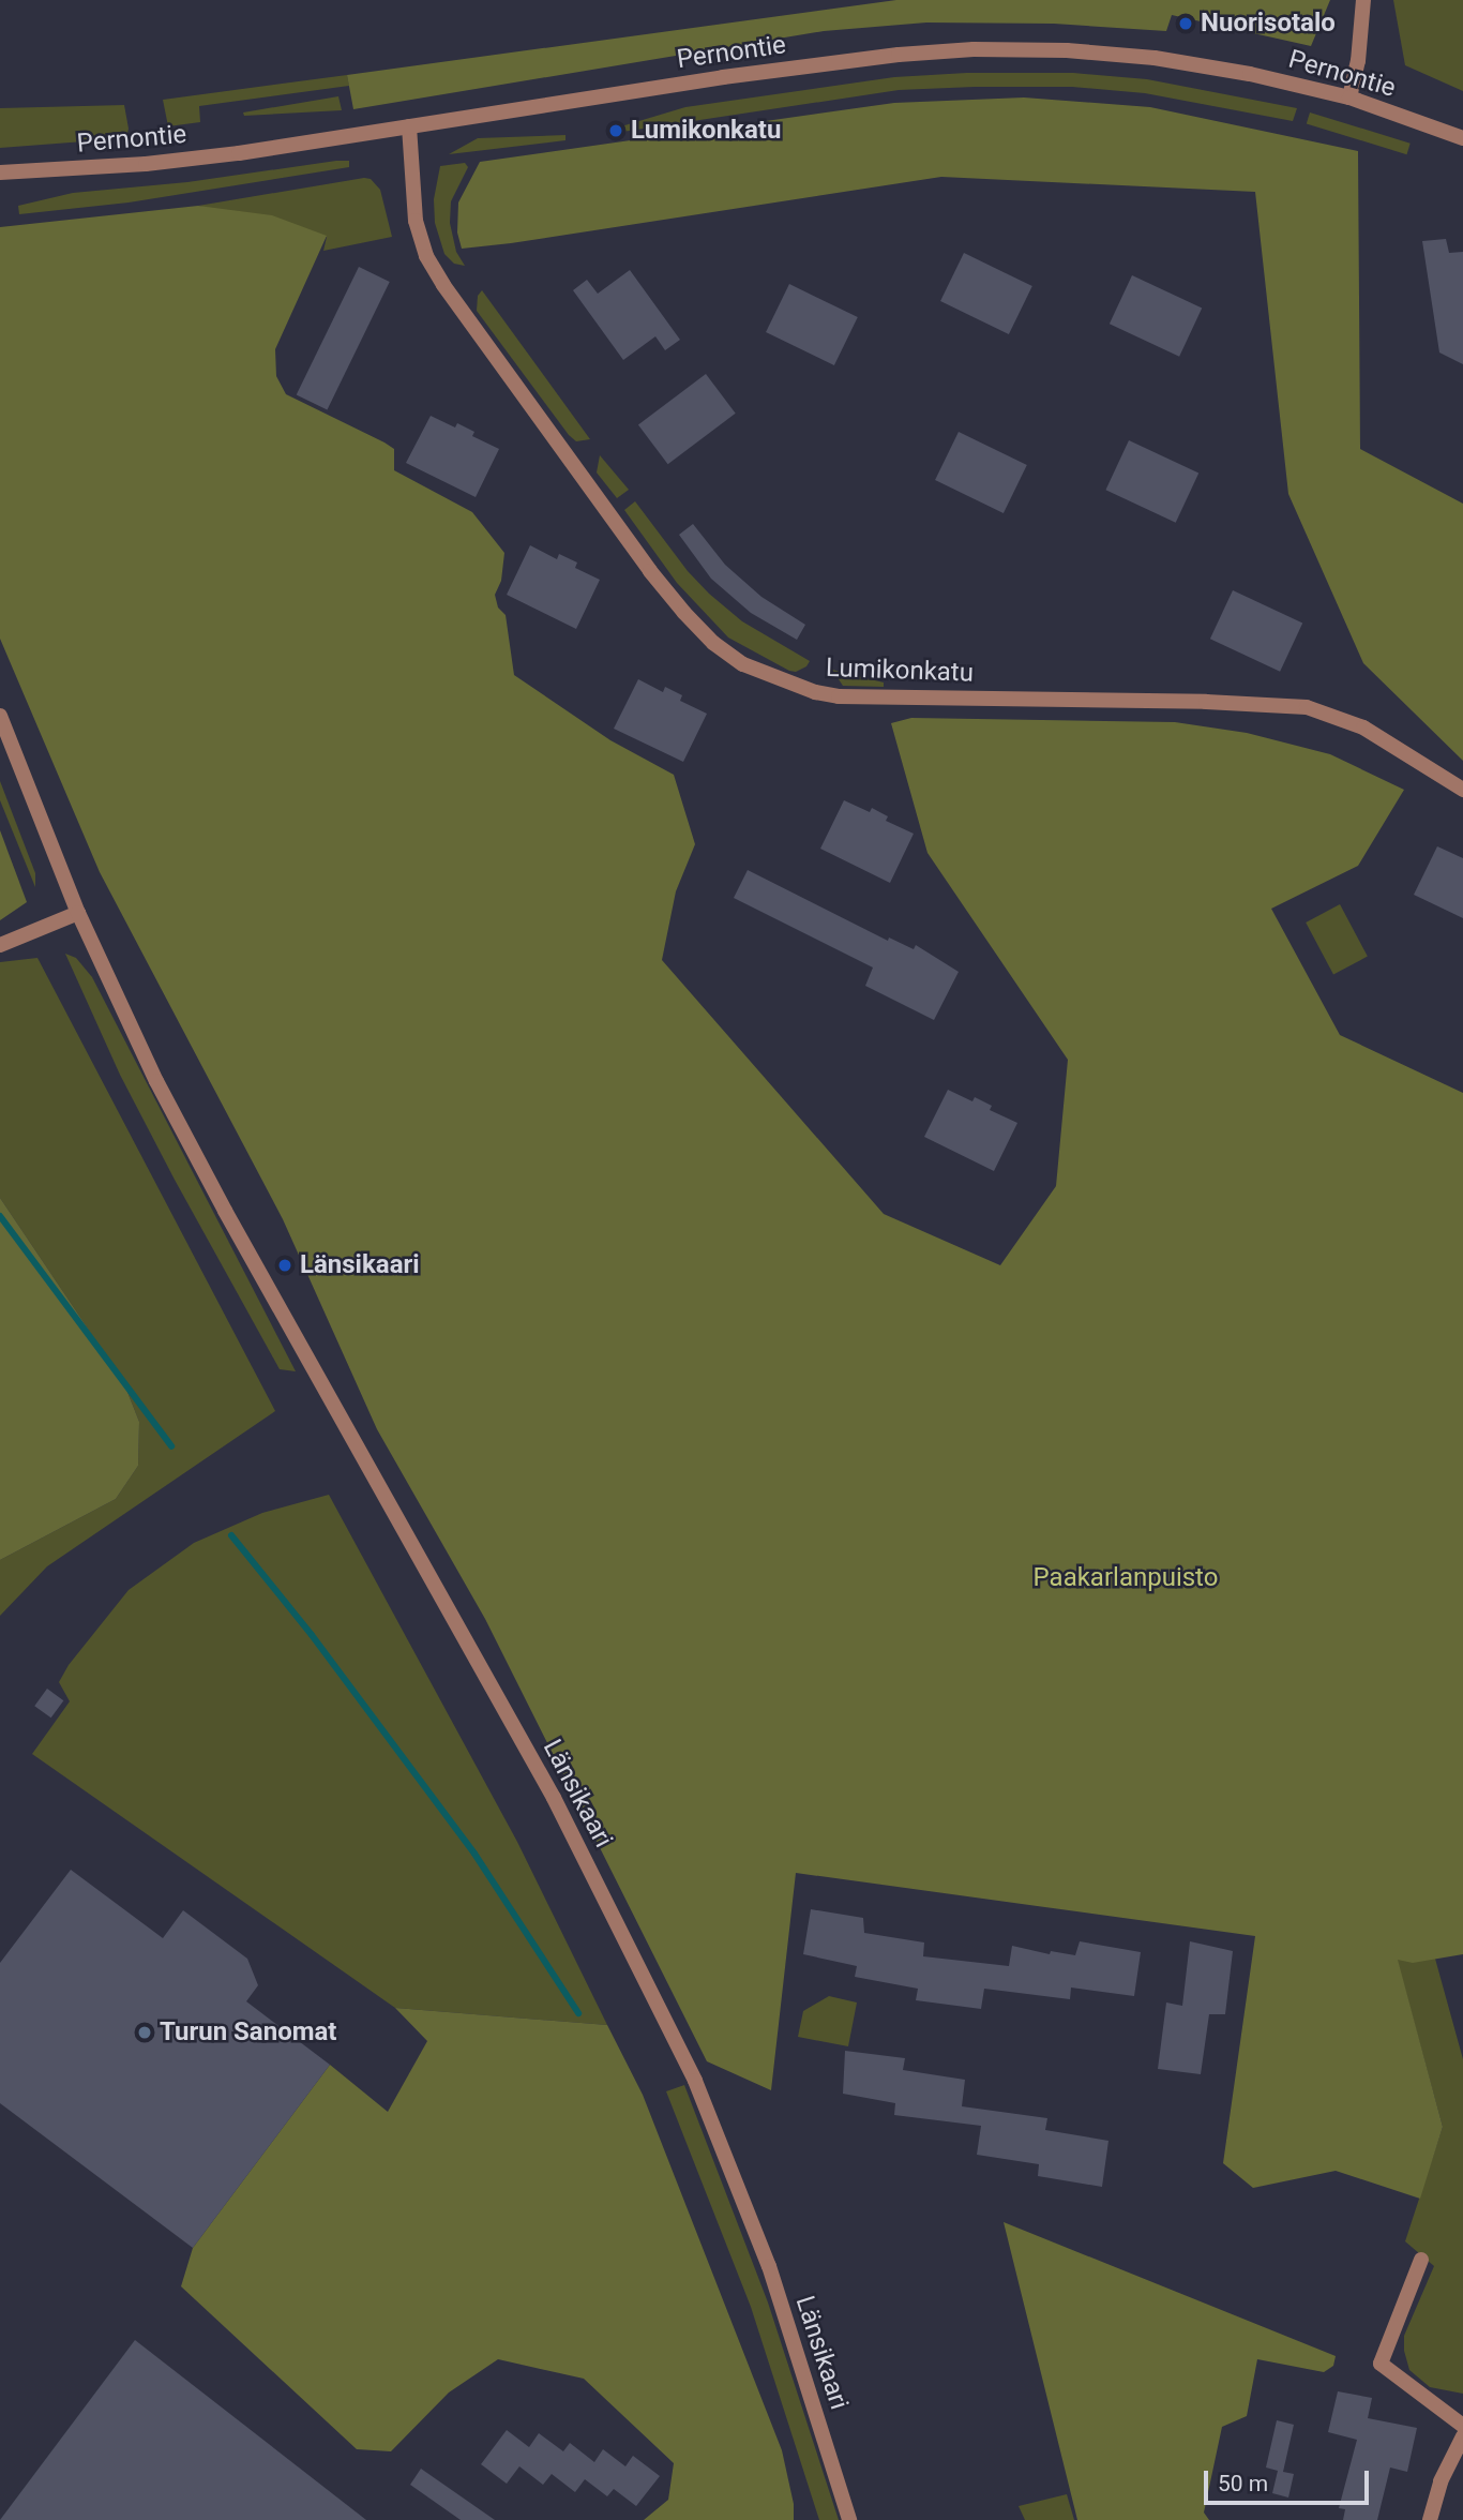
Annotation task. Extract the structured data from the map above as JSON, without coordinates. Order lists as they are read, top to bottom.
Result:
{
  "streets": {
    "street": ["Pernontie", "Lumikonkatu", "Länsikaari"]
  },
  "crossings": [
    ["Pernontie", "Lumikonkatu"]
  ],
  "parks": ["Paakarlanpuisto"],
  "places": [
    "Nuorisotalo",
    "Lumikonkatu",
    "Länsikaari",
    "Turun Sanomat"
  ],
  "scale_bar": "50 m"
}
